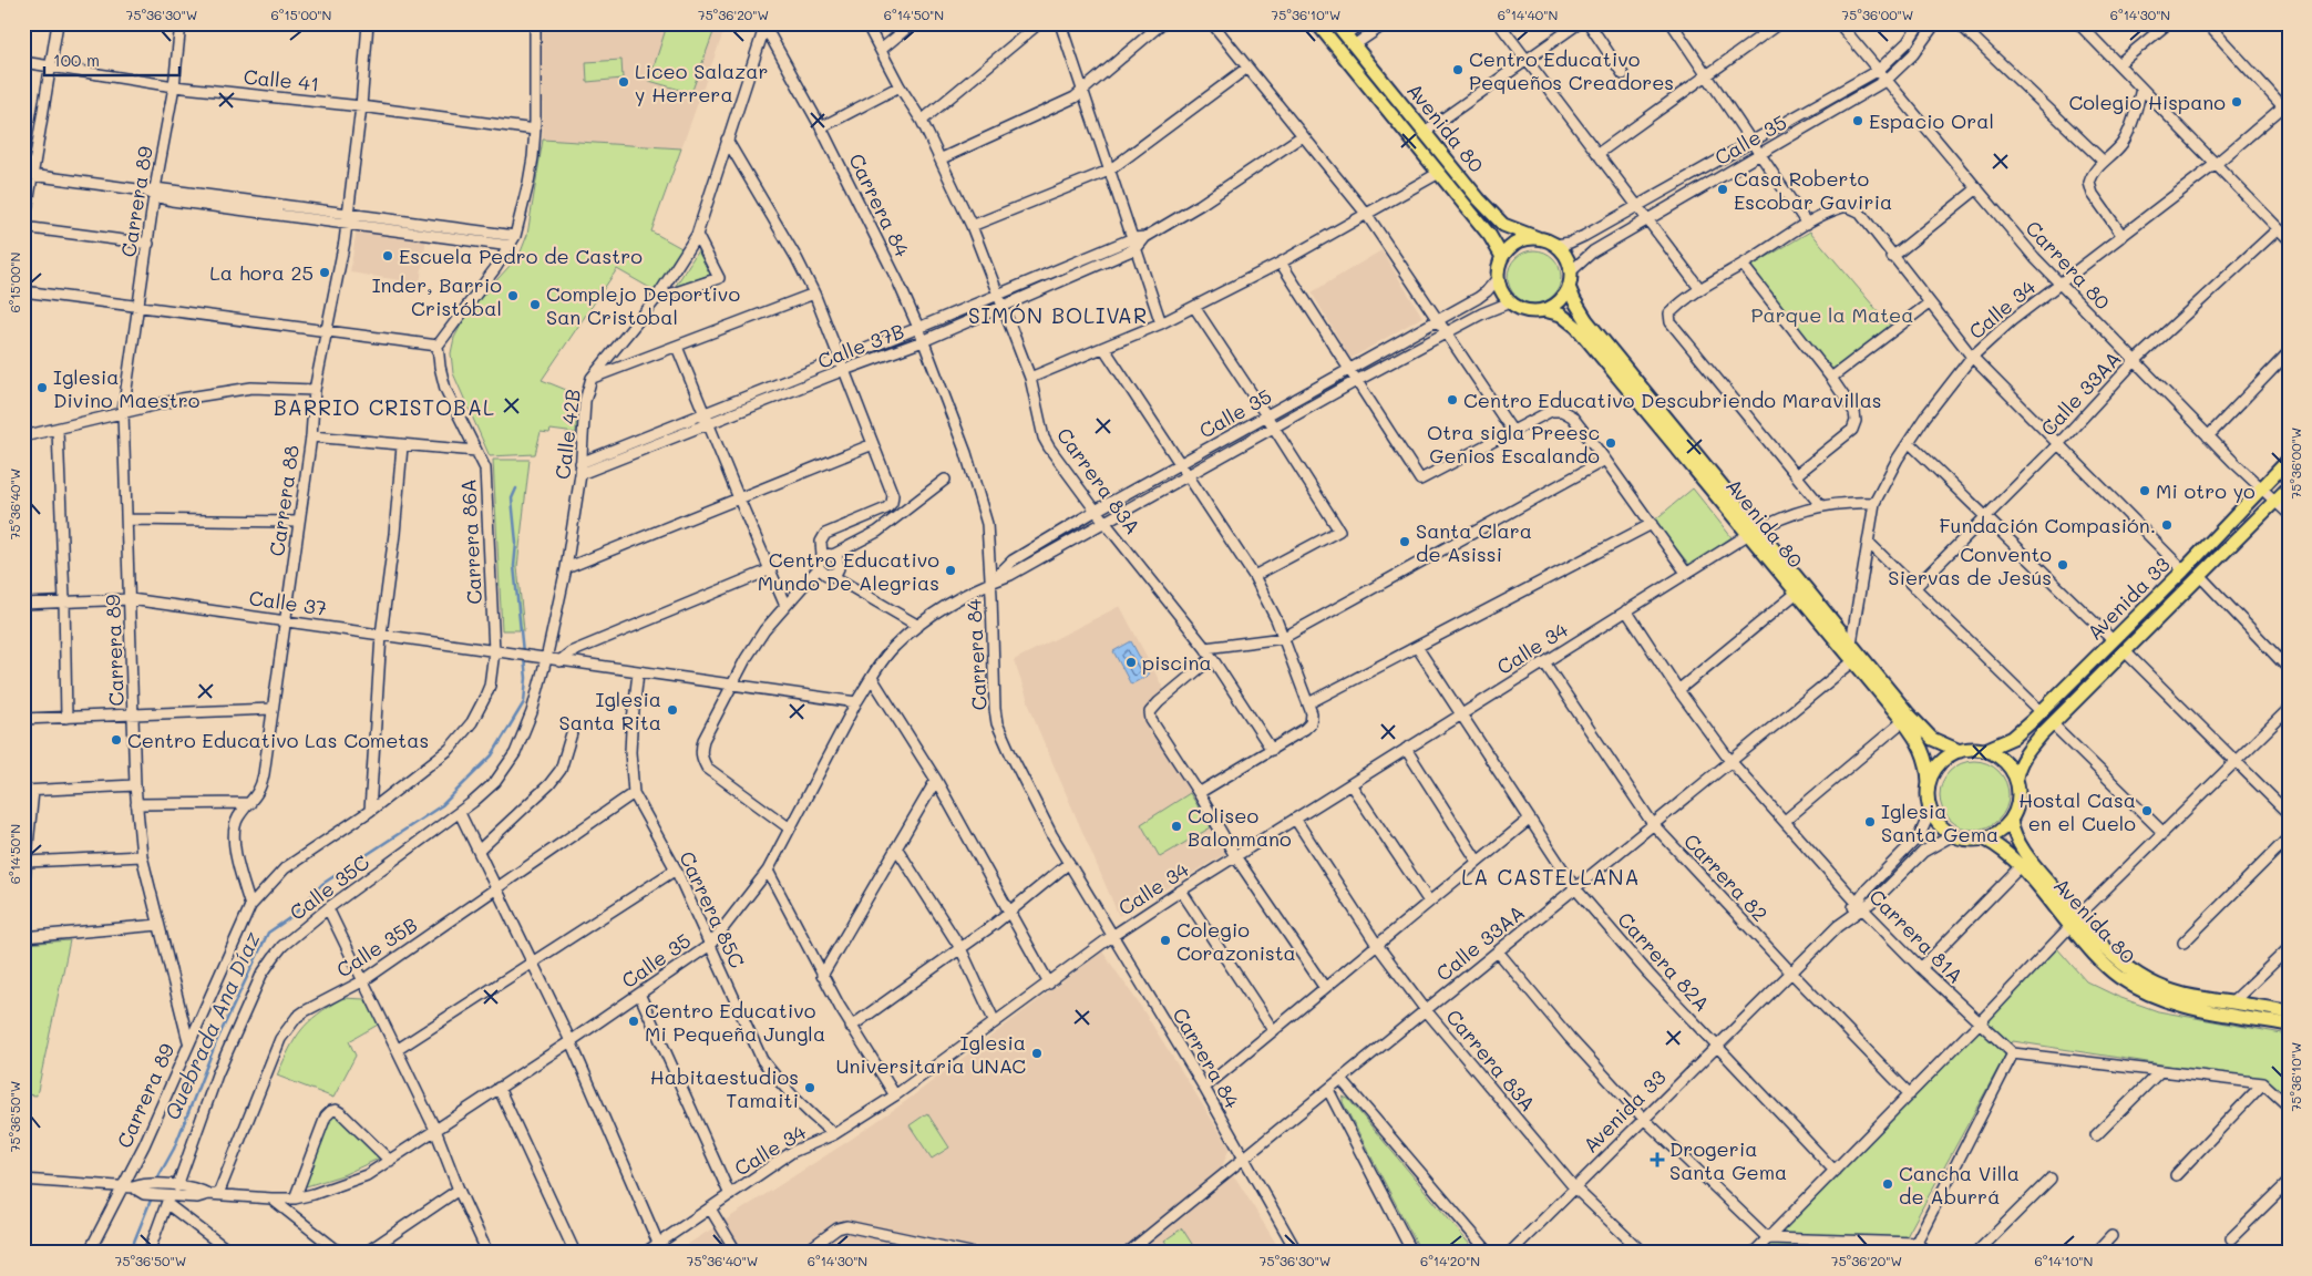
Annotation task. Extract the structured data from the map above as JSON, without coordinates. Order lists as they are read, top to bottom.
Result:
{
  "streets": {
    "main road": ["Avenida 80", "Avenida 33"],
    "street": [
      "Calle 41",
      "Calle 35",
      "Carrera 89",
      "Carrera 84",
      "Carrera 80",
      "Calle 34",
      "Calle 37B",
      "Calle 33AA",
      "Calle 42B",
      "Carrera 83A",
      "Carrera 88",
      "Carrera 86A",
      "Calle 37",
      "Carrera 82",
      "Calle 35C",
      "Carrera 85C",
      "Carrera 81A",
      "Calle 35B",
      "Carrera 82A"
    ]
  },
  "crossings": [
    ["Calle 41", "Carrera 89"],
    ["Calle 41", "Carrera 88"],
    ["Avenida 80", "Calle 35"],
    ["Avenida 80", "Calle 34"],
    ["Avenida 80", "Calle 33AA"],
    ["Avenida 80", "Avenida 33"],
    ["Calle 35", "Carrera 89"],
    ["Calle 35", "Carrera 84"],
    ["Calle 35", "Carrera 80"],
    ["Calle 35", "Carrera 83A"],
    ["Calle 35", "Calle 37"],
    ["Calle 35", "Calle 35C"],
    ["Calle 35", "Carrera 85C"],
    ["Calle 35", "Calle 35B"],
    ["Carrera 89", "Calle 37"],
    ["Carrera 89", "Calle 35C"],
    ["Carrera 84", "Calle 34"],
    ["Carrera 84", "Calle 37B"],
    ["Carrera 84", "Calle 33AA"],
    ["Carrera 84", "Calle 42B"],
    ["Carrera 80", "Calle 34"],
    ["Carrera 80", "Calle 33AA"],
    ["Carrera 80", "Avenida 33"],
    ["Calle 34", "Carrera 83A"],
    ["Calle 34", "Carrera 82"],
    ["Calle 34", "Carrera 85C"],
    ["Calle 34", "Carrera 81A"],
    ["Calle 34", "Carrera 82A"],
    ["Calle 37B", "Calle 42B"],
    ["Calle 37B", "Carrera 83A"],
    ["Calle 33AA", "Carrera 83A"],
    ["Calle 33AA", "Carrera 82"],
    ["Calle 33AA", "Carrera 81A"],
    ["Calle 33AA", "Carrera 82A"],
    ["Calle 42B", "Calle 37"],
    ["Carrera 83A", "Avenida 33"],
    ["Carrera 88", "Calle 37"],
    ["Carrera 88", "Calle 35C"],
    ["Carrera 86A", "Calle 37"],
    ["Carrera 86A", "Calle 35C"],
    ["Avenida 33", "Carrera 82"],
    ["Avenida 33", "Carrera 81A"],
    ["Avenida 33", "Carrera 82A"],
    ["Calle 37", "Carrera 85C"],
    ["Carrera 85C", "Calle 35B"]
  ],
  "districts": ["SIMÓN BOLIVAR", "BARRIO CRISTOBAL", "LA CASTELLANA"],
  "water": ["Quebrada Ana Díaz"],
  "parks": ["Parque la Matea"],
  "places": {
    "other": [
      "Centro Educativo Pequeños Creadores",
      "Liceo Salazar y Herrera",
      "Colegio Hispano",
      "Espacio Oral",
      "Casa Roberto Escobar Gaviria",
      "Escuela Pedro de Castro",
      "La hora 25",
      "Inder, Barrio Cristóbal",
      "Complejo Deportivo San Cristobal",
      "Iglesia Divino Maestro",
      "Centro Educativo Descubriendo Maravillas",
      "Otra sigla Preesc Genios Escalando",
      "Mi otro yo",
      "Fundación Compasión.",
      "Santa Clara de Asissi",
      "Convento Siervas de Jesús",
      "Centro Educativo Mundo De Alegrias",
      "piscina",
      "Iglesia Santa Rita",
      "Centro Educativo Las Cometas",
      "Hostal Casa en el Cuelo",
      "Iglesia Santa Gema",
      "Coliseo Balonmano",
      "Colegio Corazonista",
      "Centro Educativo Mi Pequeña Jungla",
      "Iglesia Universitaria UNAC",
      "Habitaestudios Tamaiti",
      "Cancha Villa de Aburrá"
    ],
    "health": ["Drogeria Santa Gema"]
  },
  "scale_bar": "100 m",
  "coordinates": [
    "75°36'30\"W",
    "6°15'00\"N",
    "75°36'20\"W",
    "6°14'50\"N",
    "75°36'10\"W",
    "6°14'40\"N",
    "75°36'00\"W",
    "6°14'30\"N",
    "75°36'40\"W",
    "75°36'50\"W",
    "6°14'20\"N",
    "6°14'10\"N"
  ]
}
